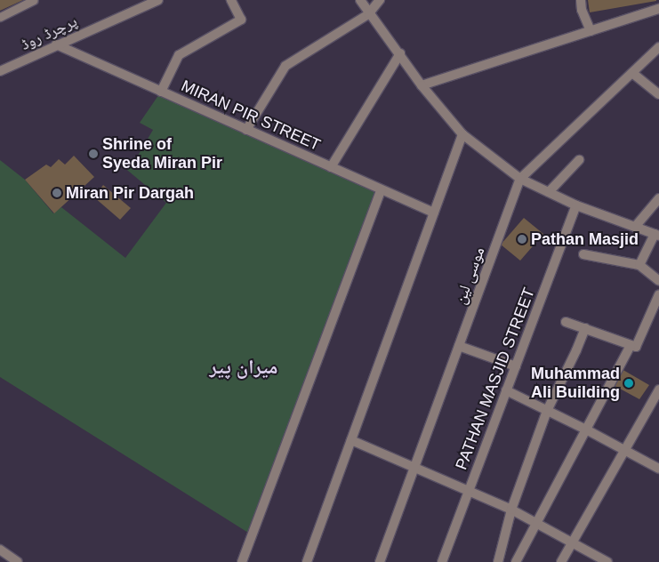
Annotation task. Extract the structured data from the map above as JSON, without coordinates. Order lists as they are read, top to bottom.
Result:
{
  "streets": {
    "street": [
      "پرچرڈ روڈ",
      "MIRAN PIR STREET",
      "موسی لین",
      "PATHAN MASJID STREET"
    ]
  },
  "crossings": [
    ["پرچرڈ روڈ", "MIRAN PIR STREET"]
  ],
  "districts": ["میران پیر"],
  "places": [
    "Shrine of Syeda Miran Pir",
    "Miran Pir Dargah",
    "Pathan Masjid",
    "Muhammad Ali Building"
  ]
}
